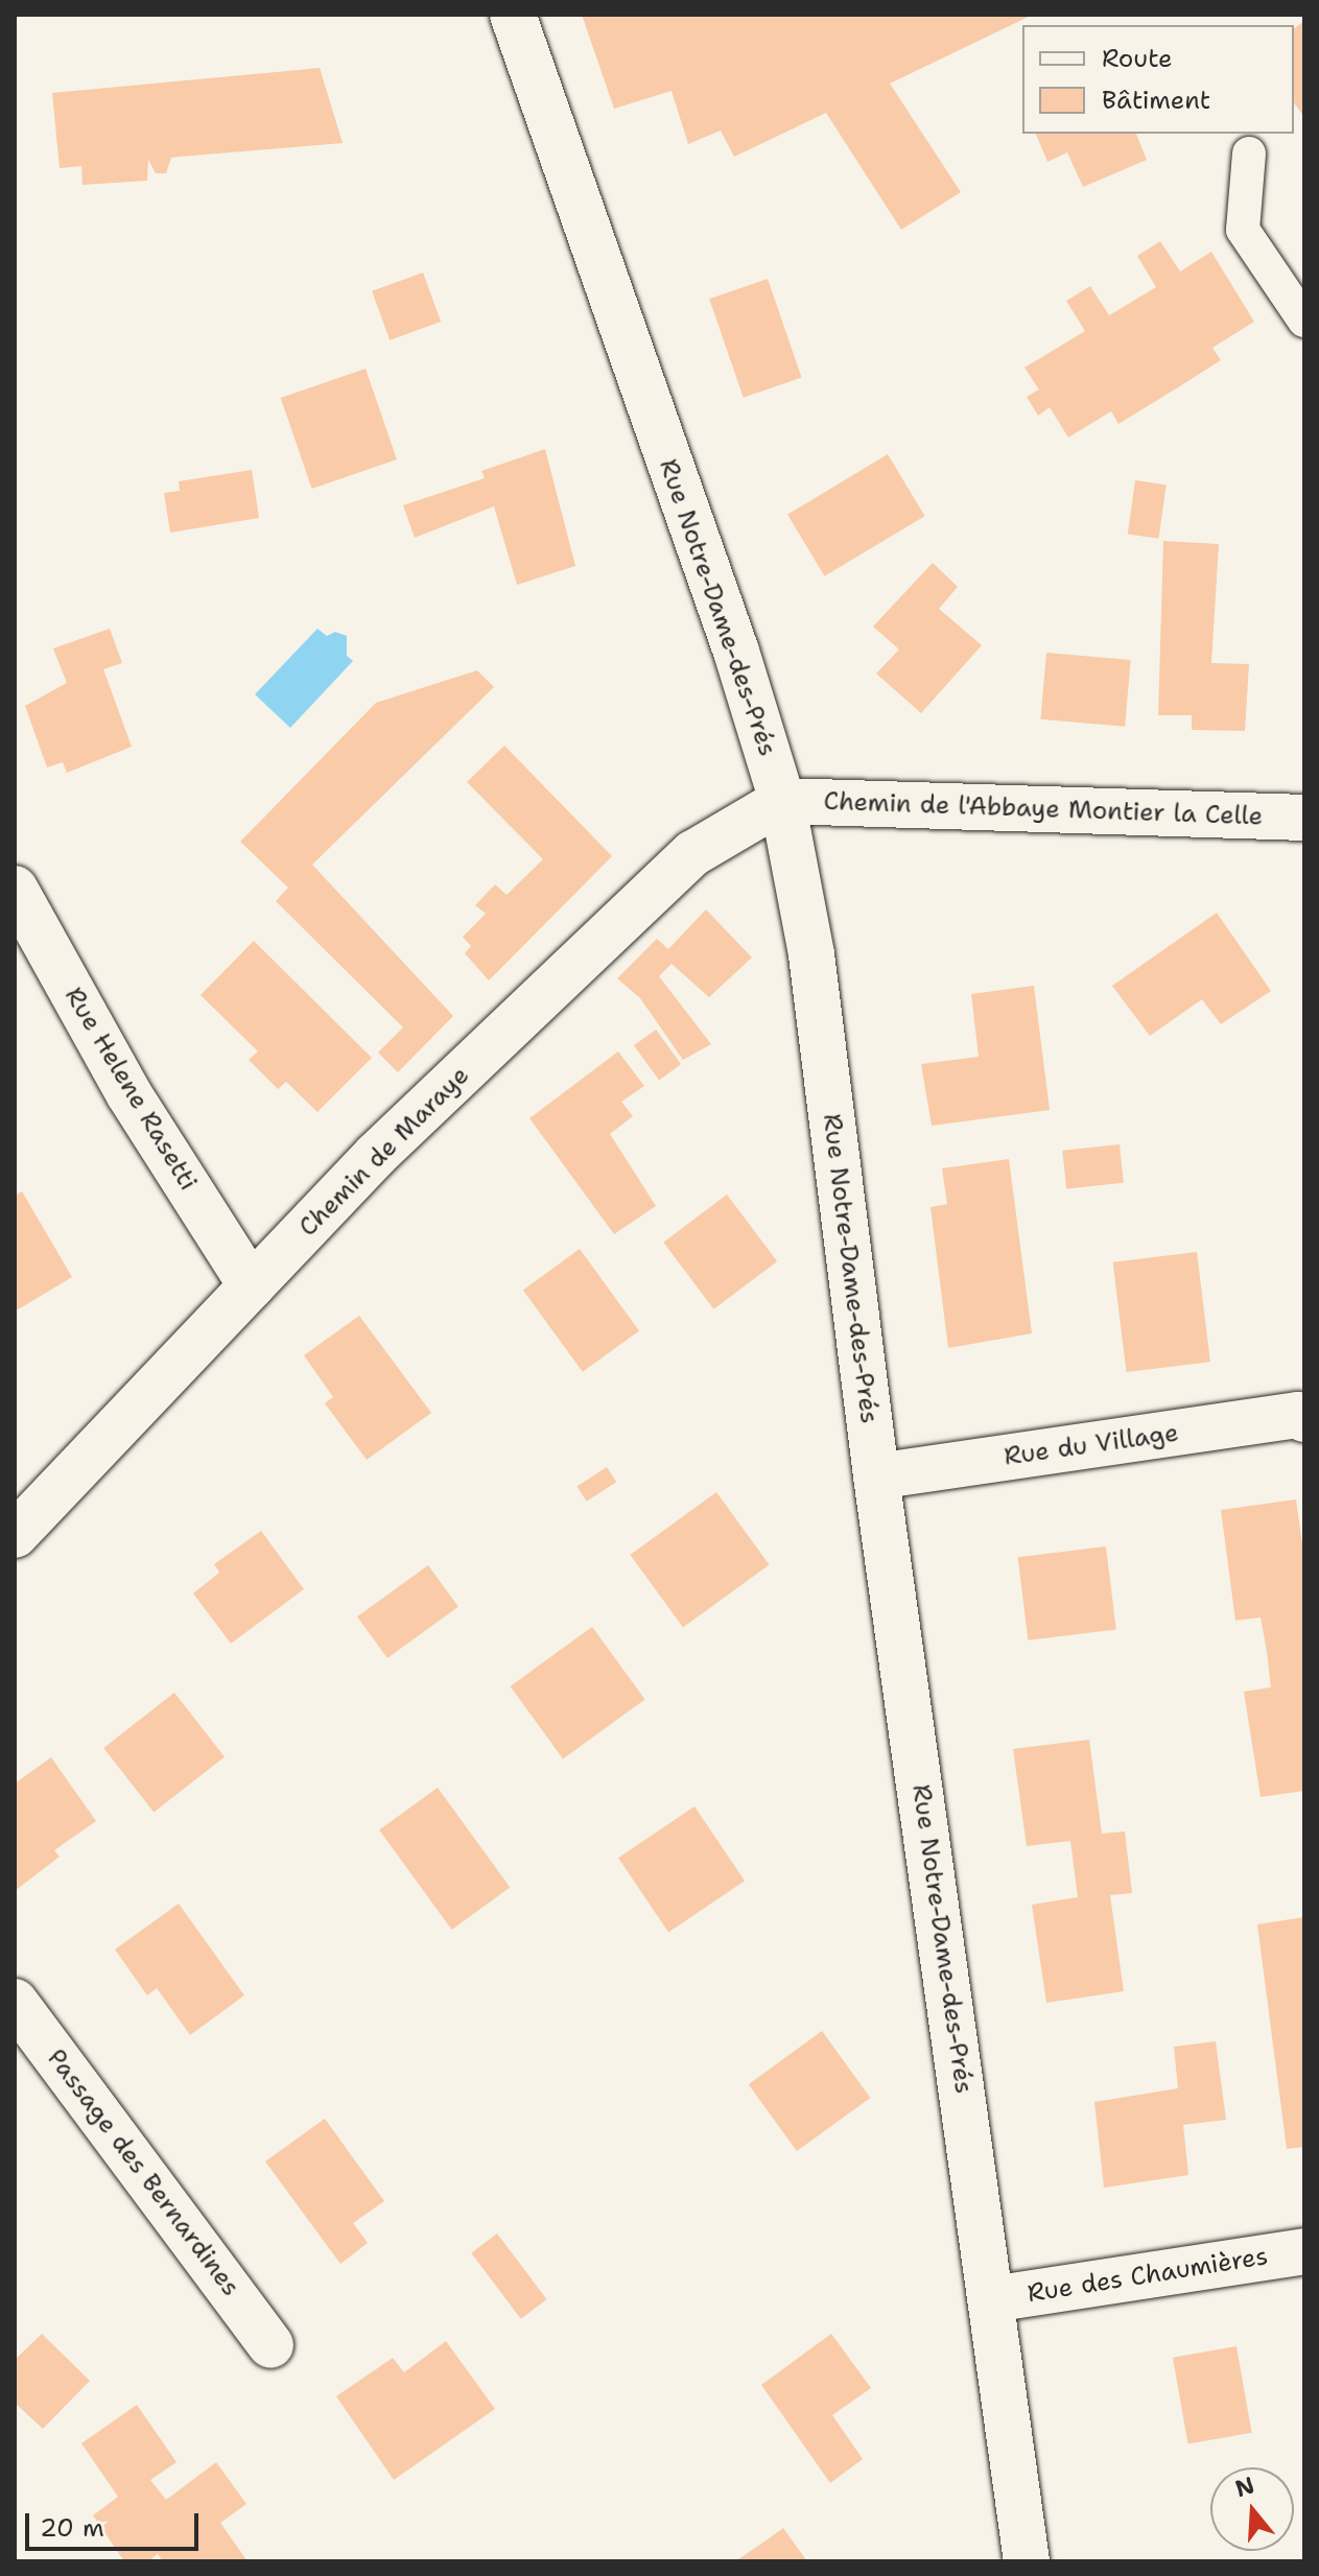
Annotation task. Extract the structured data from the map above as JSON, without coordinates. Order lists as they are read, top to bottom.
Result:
{
  "streets": {
    "street": [
      "Rue Notre-Dame-des-Prés",
      "Chemin de l'Abbaye Montier la Celle",
      "Rue Helene Rasetti",
      "Chemin de Maraye",
      "Rue du Village",
      "Passage des Bernardines",
      "Rue des Chaumières"
    ]
  },
  "crossings": [
    ["Rue Notre-Dame-des-Prés", "Chemin de l'Abbaye Montier la Celle"],
    ["Rue Notre-Dame-des-Prés", "Chemin de Maraye"],
    ["Rue Notre-Dame-des-Prés", "Rue du Village"],
    ["Rue Notre-Dame-des-Prés", "Rue des Chaumières"],
    ["Chemin de l'Abbaye Montier la Celle", "Chemin de Maraye"],
    ["Rue Helene Rasetti", "Chemin de Maraye"]
  ],
  "legend": ["Route", "Bâtiment"],
  "scale_bar": "20 m",
  "north": "top"
}
